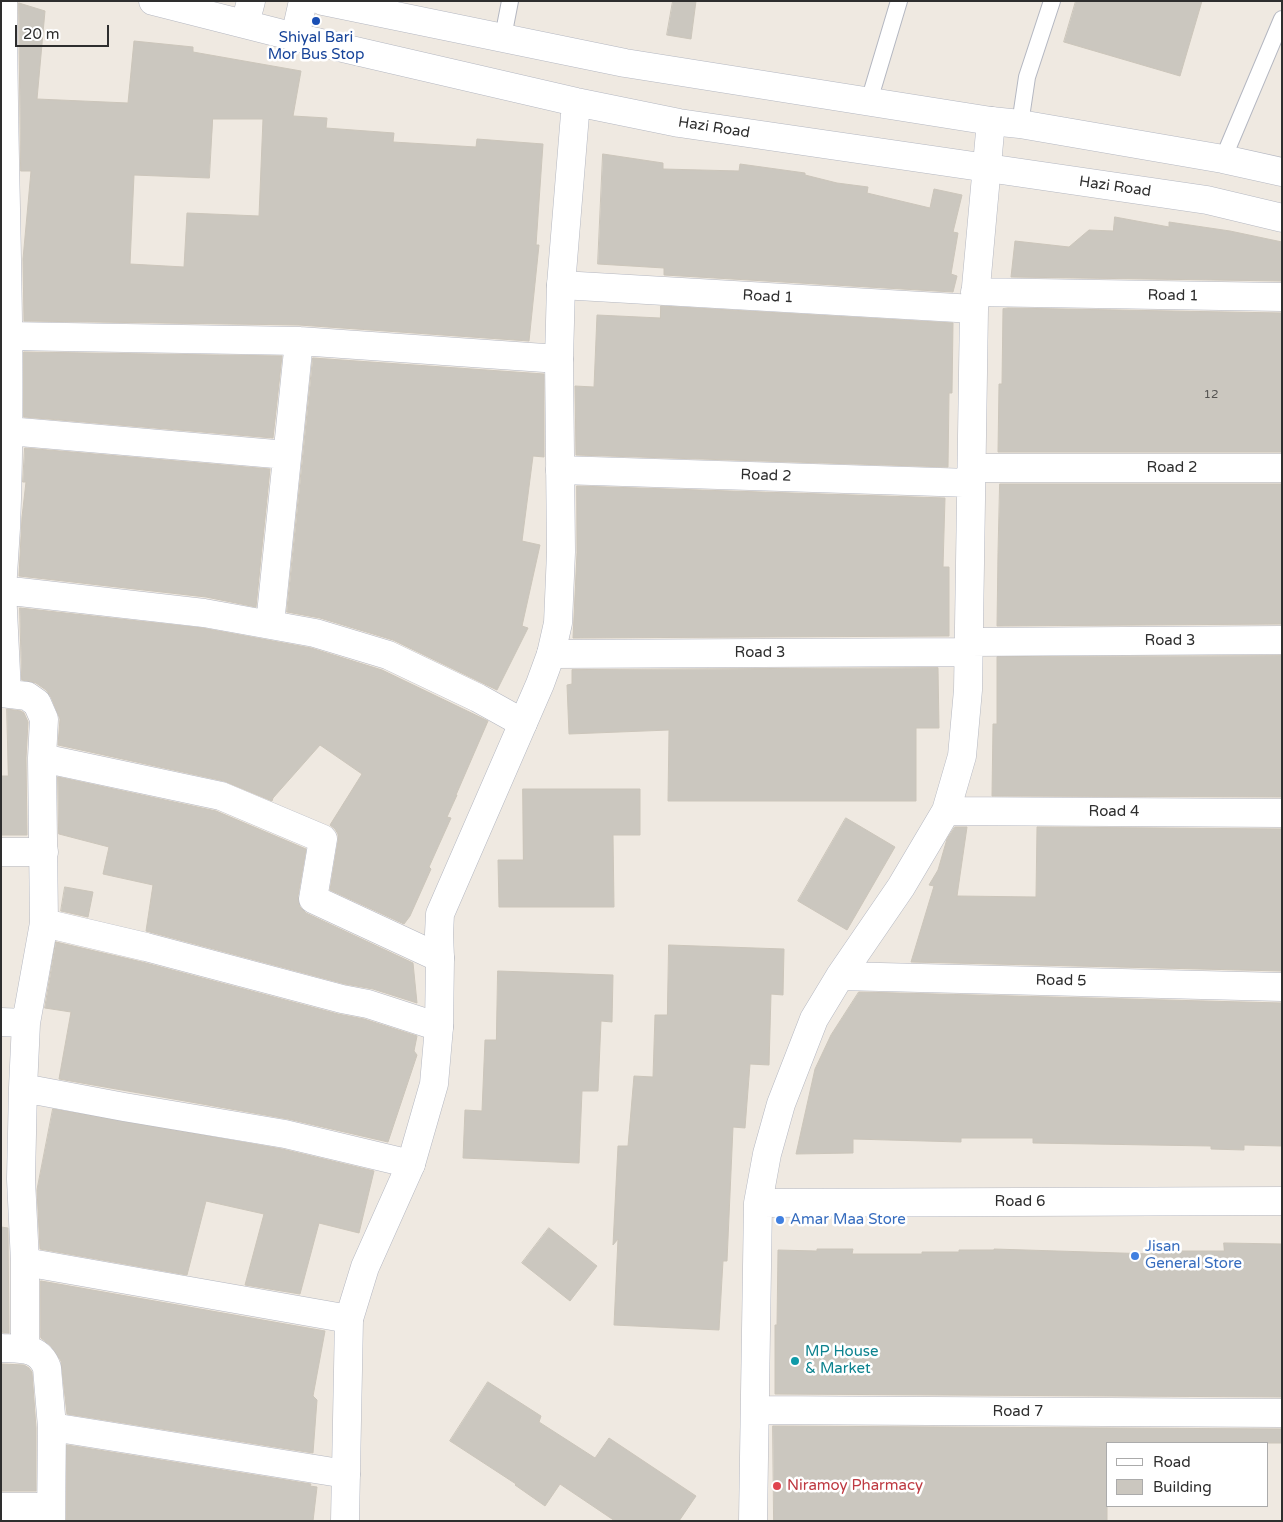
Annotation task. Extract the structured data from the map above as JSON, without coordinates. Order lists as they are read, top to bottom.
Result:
{
  "streets": {
    "street": [
      "Hazi Road",
      "Road 1",
      "Road 2",
      "Road 3",
      "Road 4",
      "Road 5",
      "Road 6",
      "Road 7"
    ]
  },
  "places": [
    "Shiyal Bari Mor Bus Stop",
    "Amar Maa Store",
    "Jisan General Store",
    "MP House & Market",
    "Niramoy Pharmacy"
  ],
  "house_numbers": ["12"],
  "legend": ["Road", "Building"],
  "scale_bar": "20 m"
}
